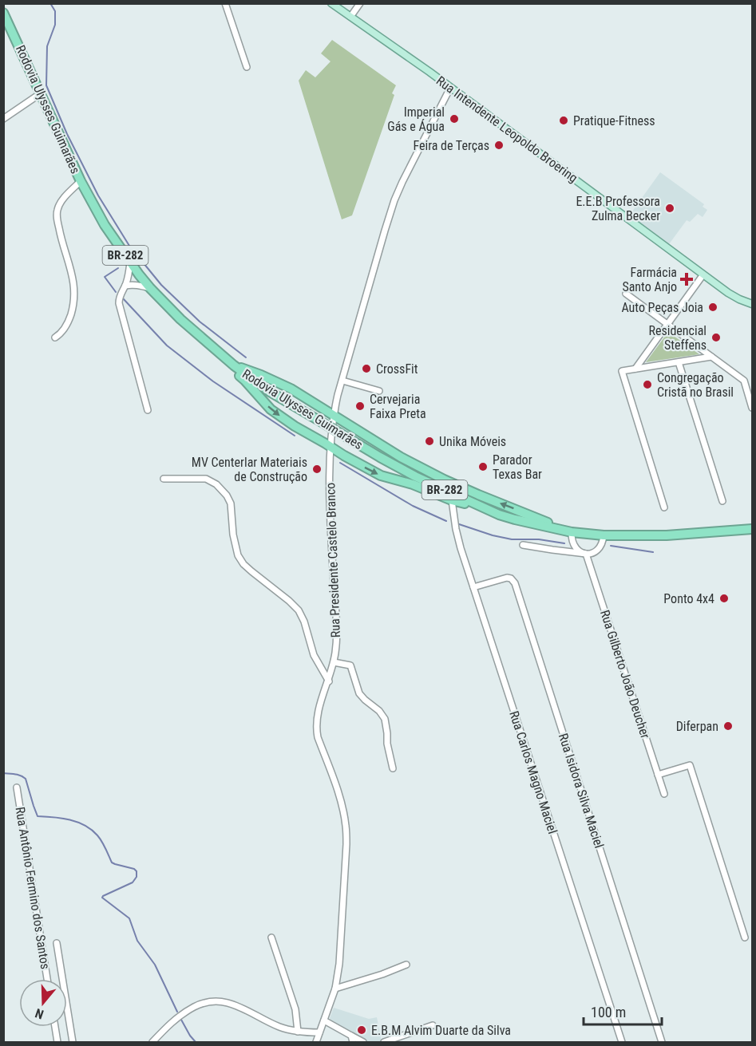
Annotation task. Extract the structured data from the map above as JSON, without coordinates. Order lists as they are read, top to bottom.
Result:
{
  "streets": {
    "highway": ["Rodovia Ulysses Guimarães", "BR-282"],
    "main road": ["Rua Intendente Leopoldo Broering"],
    "street": [
      "Rua Presidente Castelo Branco",
      "Rua Gilberto João Deucher",
      "Rua Carlos Magno Maciel",
      "Rua Isidora Silva Maciel",
      "Rua Antônio Fermino dos Santos"
    ]
  },
  "crossings": [
    ["Rodovia Ulysses Guimarães", "Rua Gilberto João Deucher"],
    ["Rua Intendente Leopoldo Broering", "Rua Presidente Castelo Branco"],
    ["Rua Carlos Magno Maciel", "Rua Isidora Silva Maciel"]
  ],
  "places": {
    "other": [
      "Imperial Gás e Água",
      "Pratique-Fitness",
      "Feira de Terças",
      "E.E.B Professora Zulma Becker",
      "Auto Peças Joia",
      "Residencial Steffens",
      "CrossFit",
      "Congregação Cristã no Brasil",
      "Cervejaria Faixa Preta",
      "Unika Móveis",
      "Parador Texas Bar",
      "MV Centerlar Materiais de Construção",
      "Ponto 4x4",
      "Diferpan",
      "E.B.M Alvim Duarte da Silva"
    ],
    "health": ["Farmácia Santo Anjo"]
  },
  "scale_bar": "100 m",
  "north": "bottom"
}
